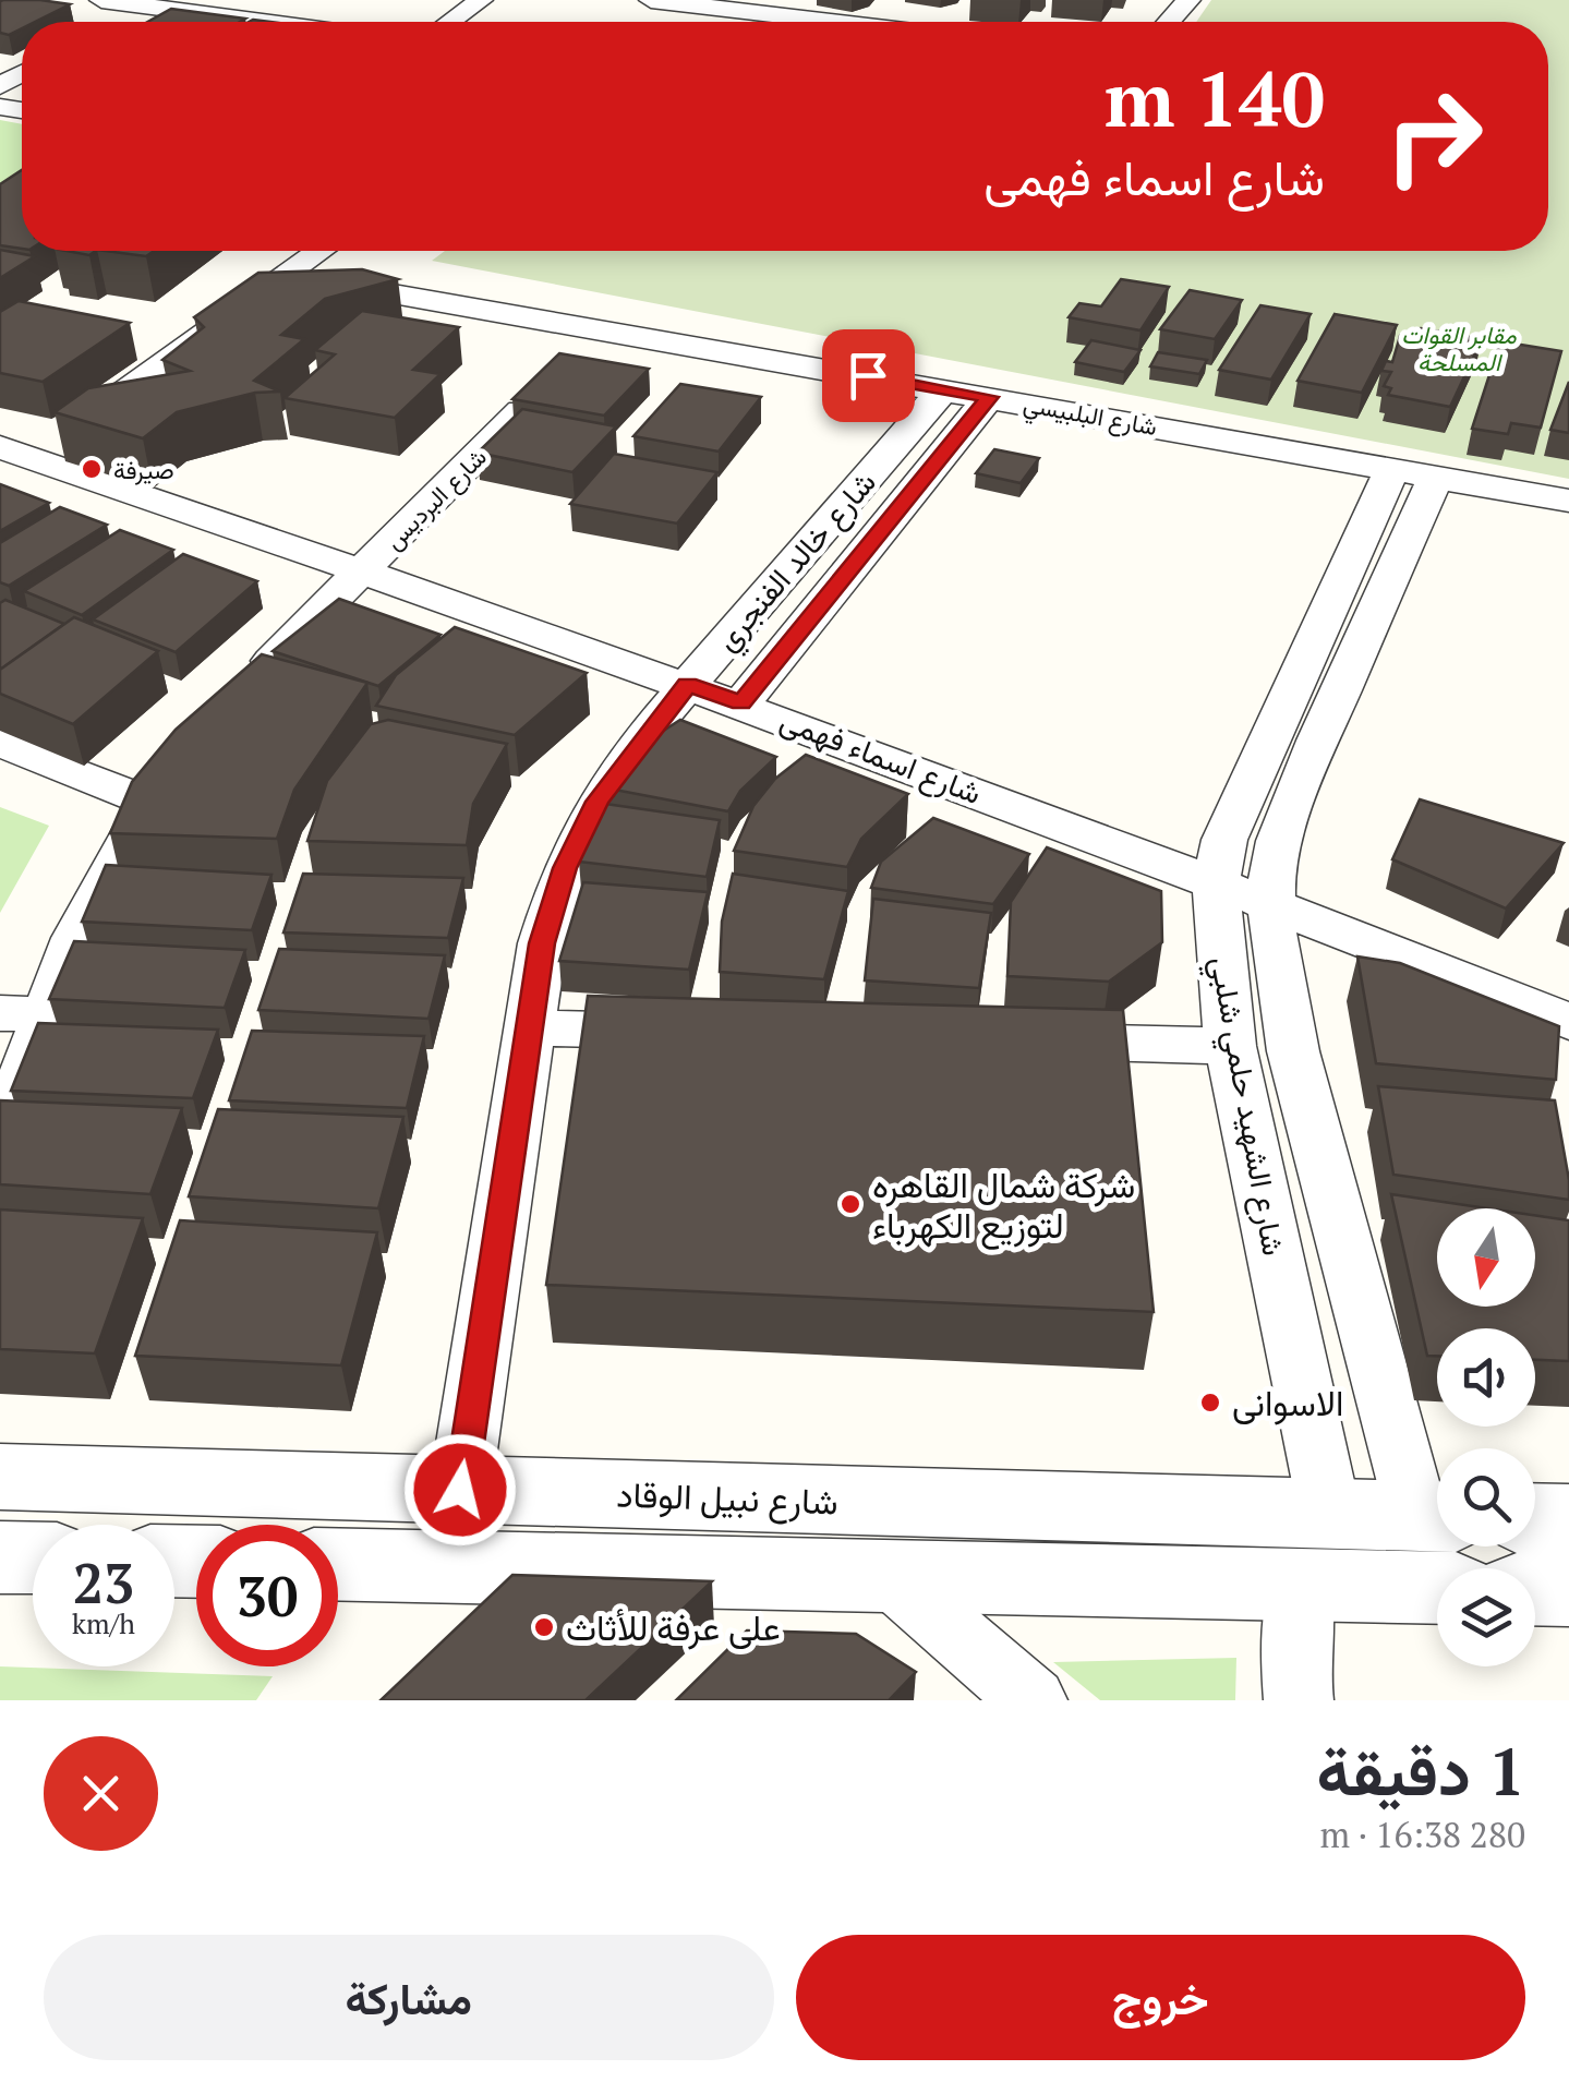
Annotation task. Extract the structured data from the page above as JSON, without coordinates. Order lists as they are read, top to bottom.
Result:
{
  "streets": {
    "street": [
      "شارع البلبيسي",
      "شارع البرديس",
      "شارع خالد الفنجري",
      "شارع اسماء فهمى",
      "شارع الشهيد حلمي شلبي",
      "شارع نبيل الوقاد"
    ]
  },
  "crossings": [
    ["شارع البلبيسي", "شارع خالد الفنجري"],
    ["شارع البلبيسي", "شارع الشهيد حلمي شلبي"],
    ["شارع البرديس", "شارع اسماء فهمى"],
    ["شارع خالد الفنجري", "شارع اسماء فهمى"],
    ["شارع خالد الفنجري", "شارع نبيل الوقاد"],
    ["شارع اسماء فهمى", "شارع الشهيد حلمي شلبي"],
    ["شارع الشهيد حلمي شلبي", "شارع نبيل الوقاد"]
  ],
  "parks": ["مقابر القوات المسلحة"],
  "places": [
    "صيرفة",
    "شركة شمال القاهره لتوزيع الكهرباء",
    "الاسوانى",
    "على عرفة للأثاث"
  ],
  "north": "bottom",
  "page": {
    "turn": ["140 m", "شارع اسماء فهمى"],
    "speed": "23 km/h",
    "limit": "30",
    "heading": ["1 دقيقة", "280 m · 16:38"],
    "buttons": ["خروج", "مشاركة"]
  }
}
